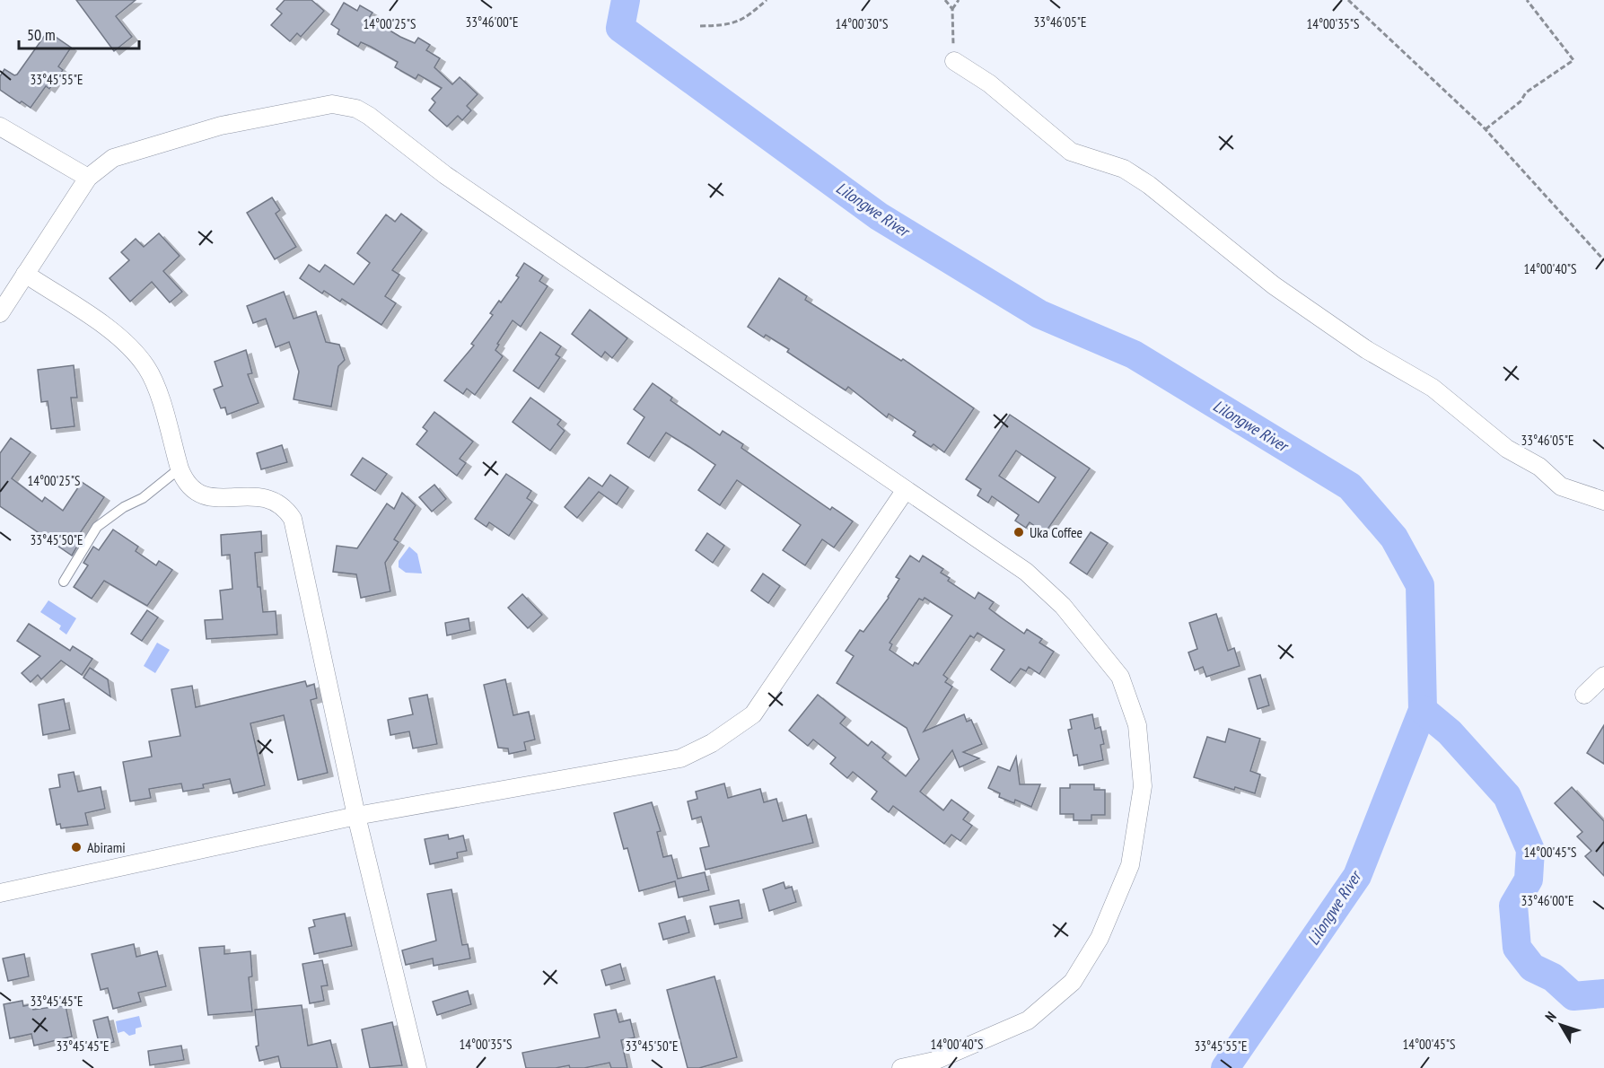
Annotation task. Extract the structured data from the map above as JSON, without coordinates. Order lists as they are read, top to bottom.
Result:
{
  "water": ["Lilongwe River"],
  "places": ["Uka Coffee", "Abirami"],
  "scale_bar": "50 m",
  "north": "top left",
  "coordinates": [
    "33°46'00\"E",
    "33°46'05\"E",
    "14°00'25\"S",
    "14°00'30\"S",
    "14°00'35\"S",
    "33°45'55\"E",
    "14°00'40\"S",
    "33°45'50\"E",
    "14°00'45\"S",
    "33°45'45\"E"
  ]
}
